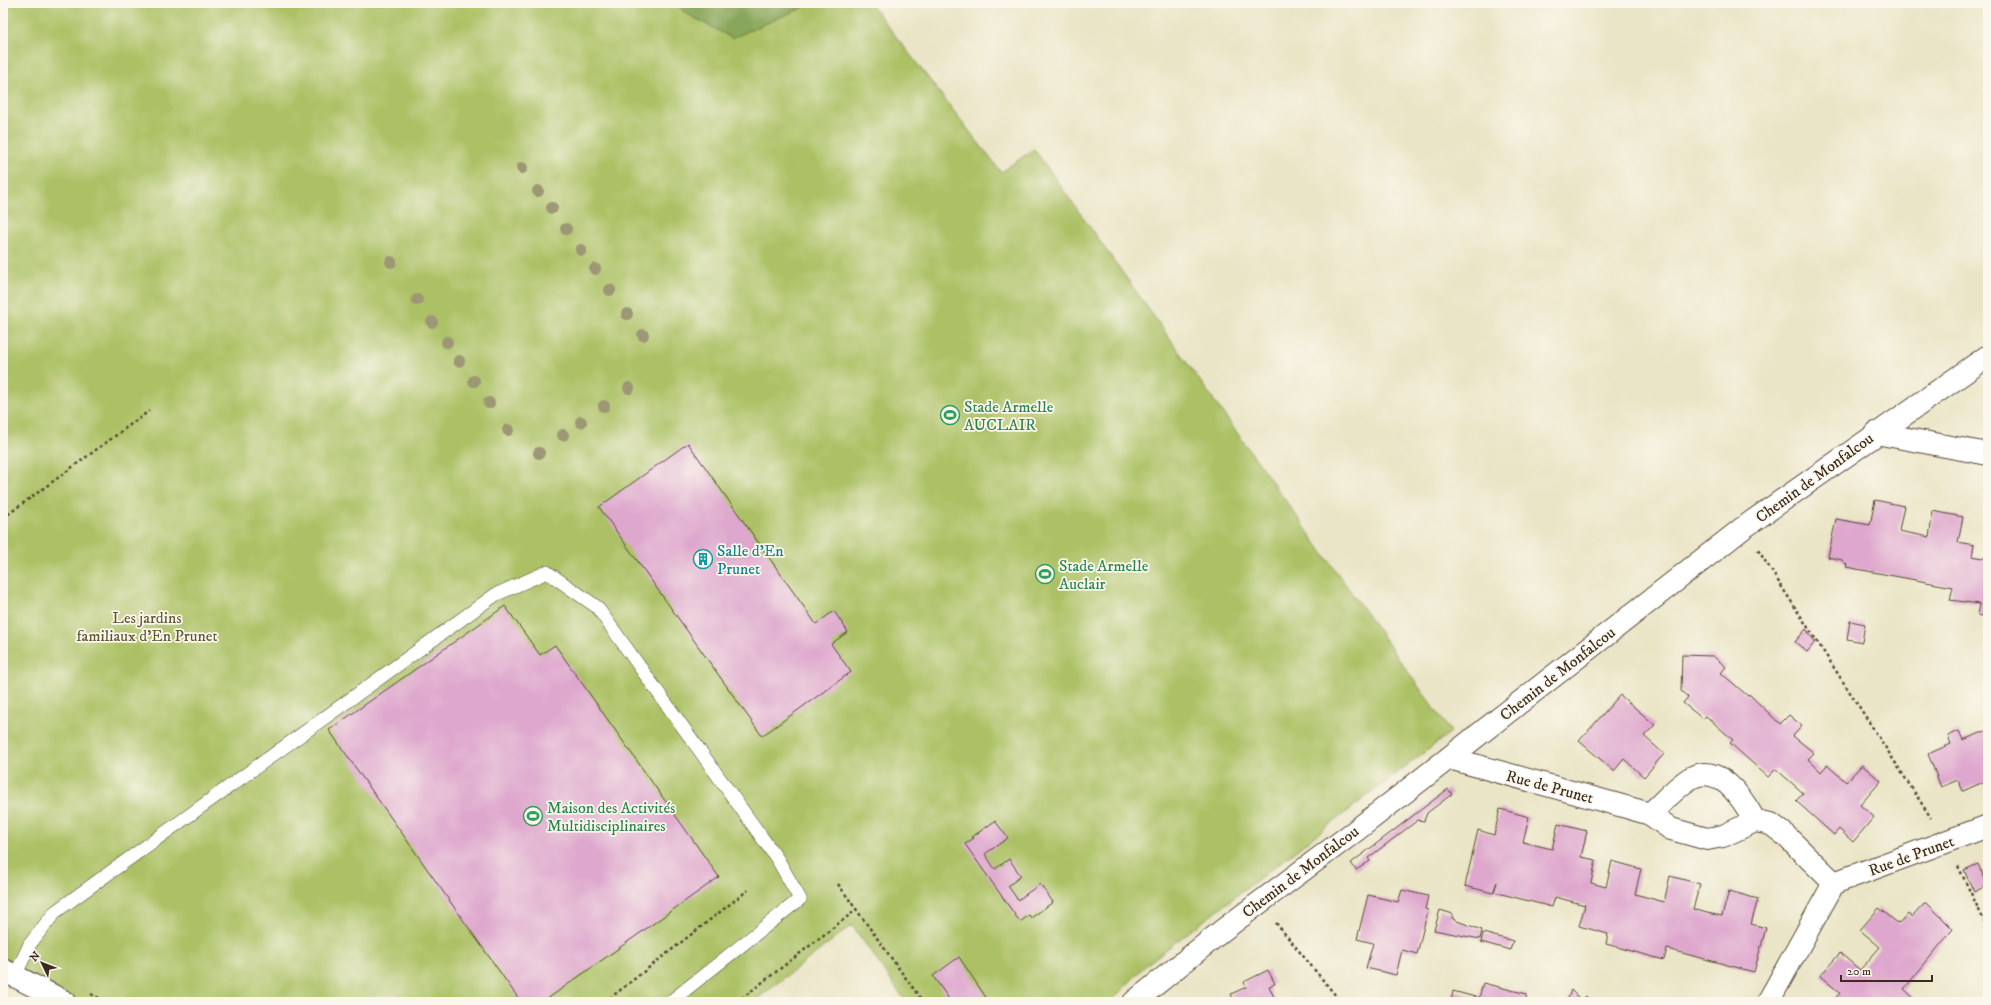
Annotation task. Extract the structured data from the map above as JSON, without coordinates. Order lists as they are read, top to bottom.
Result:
{
  "streets": {
    "street": ["Chemin de Monfalcou", "Rue de Prunet"]
  },
  "crossings": [
    ["Chemin de Monfalcou", "Rue de Prunet"]
  ],
  "parks": ["Les jardins familiaux d'En Prunet"],
  "places": {
    "sports": ["Stade Armelle AUCLAIR", "Stade Armelle Auclair", "Maison des Activités Multidisciplinaires"],
    "building": ["Salle d'En Prunet"]
  },
  "scale_bar": "20 m",
  "north": "top left"
}
